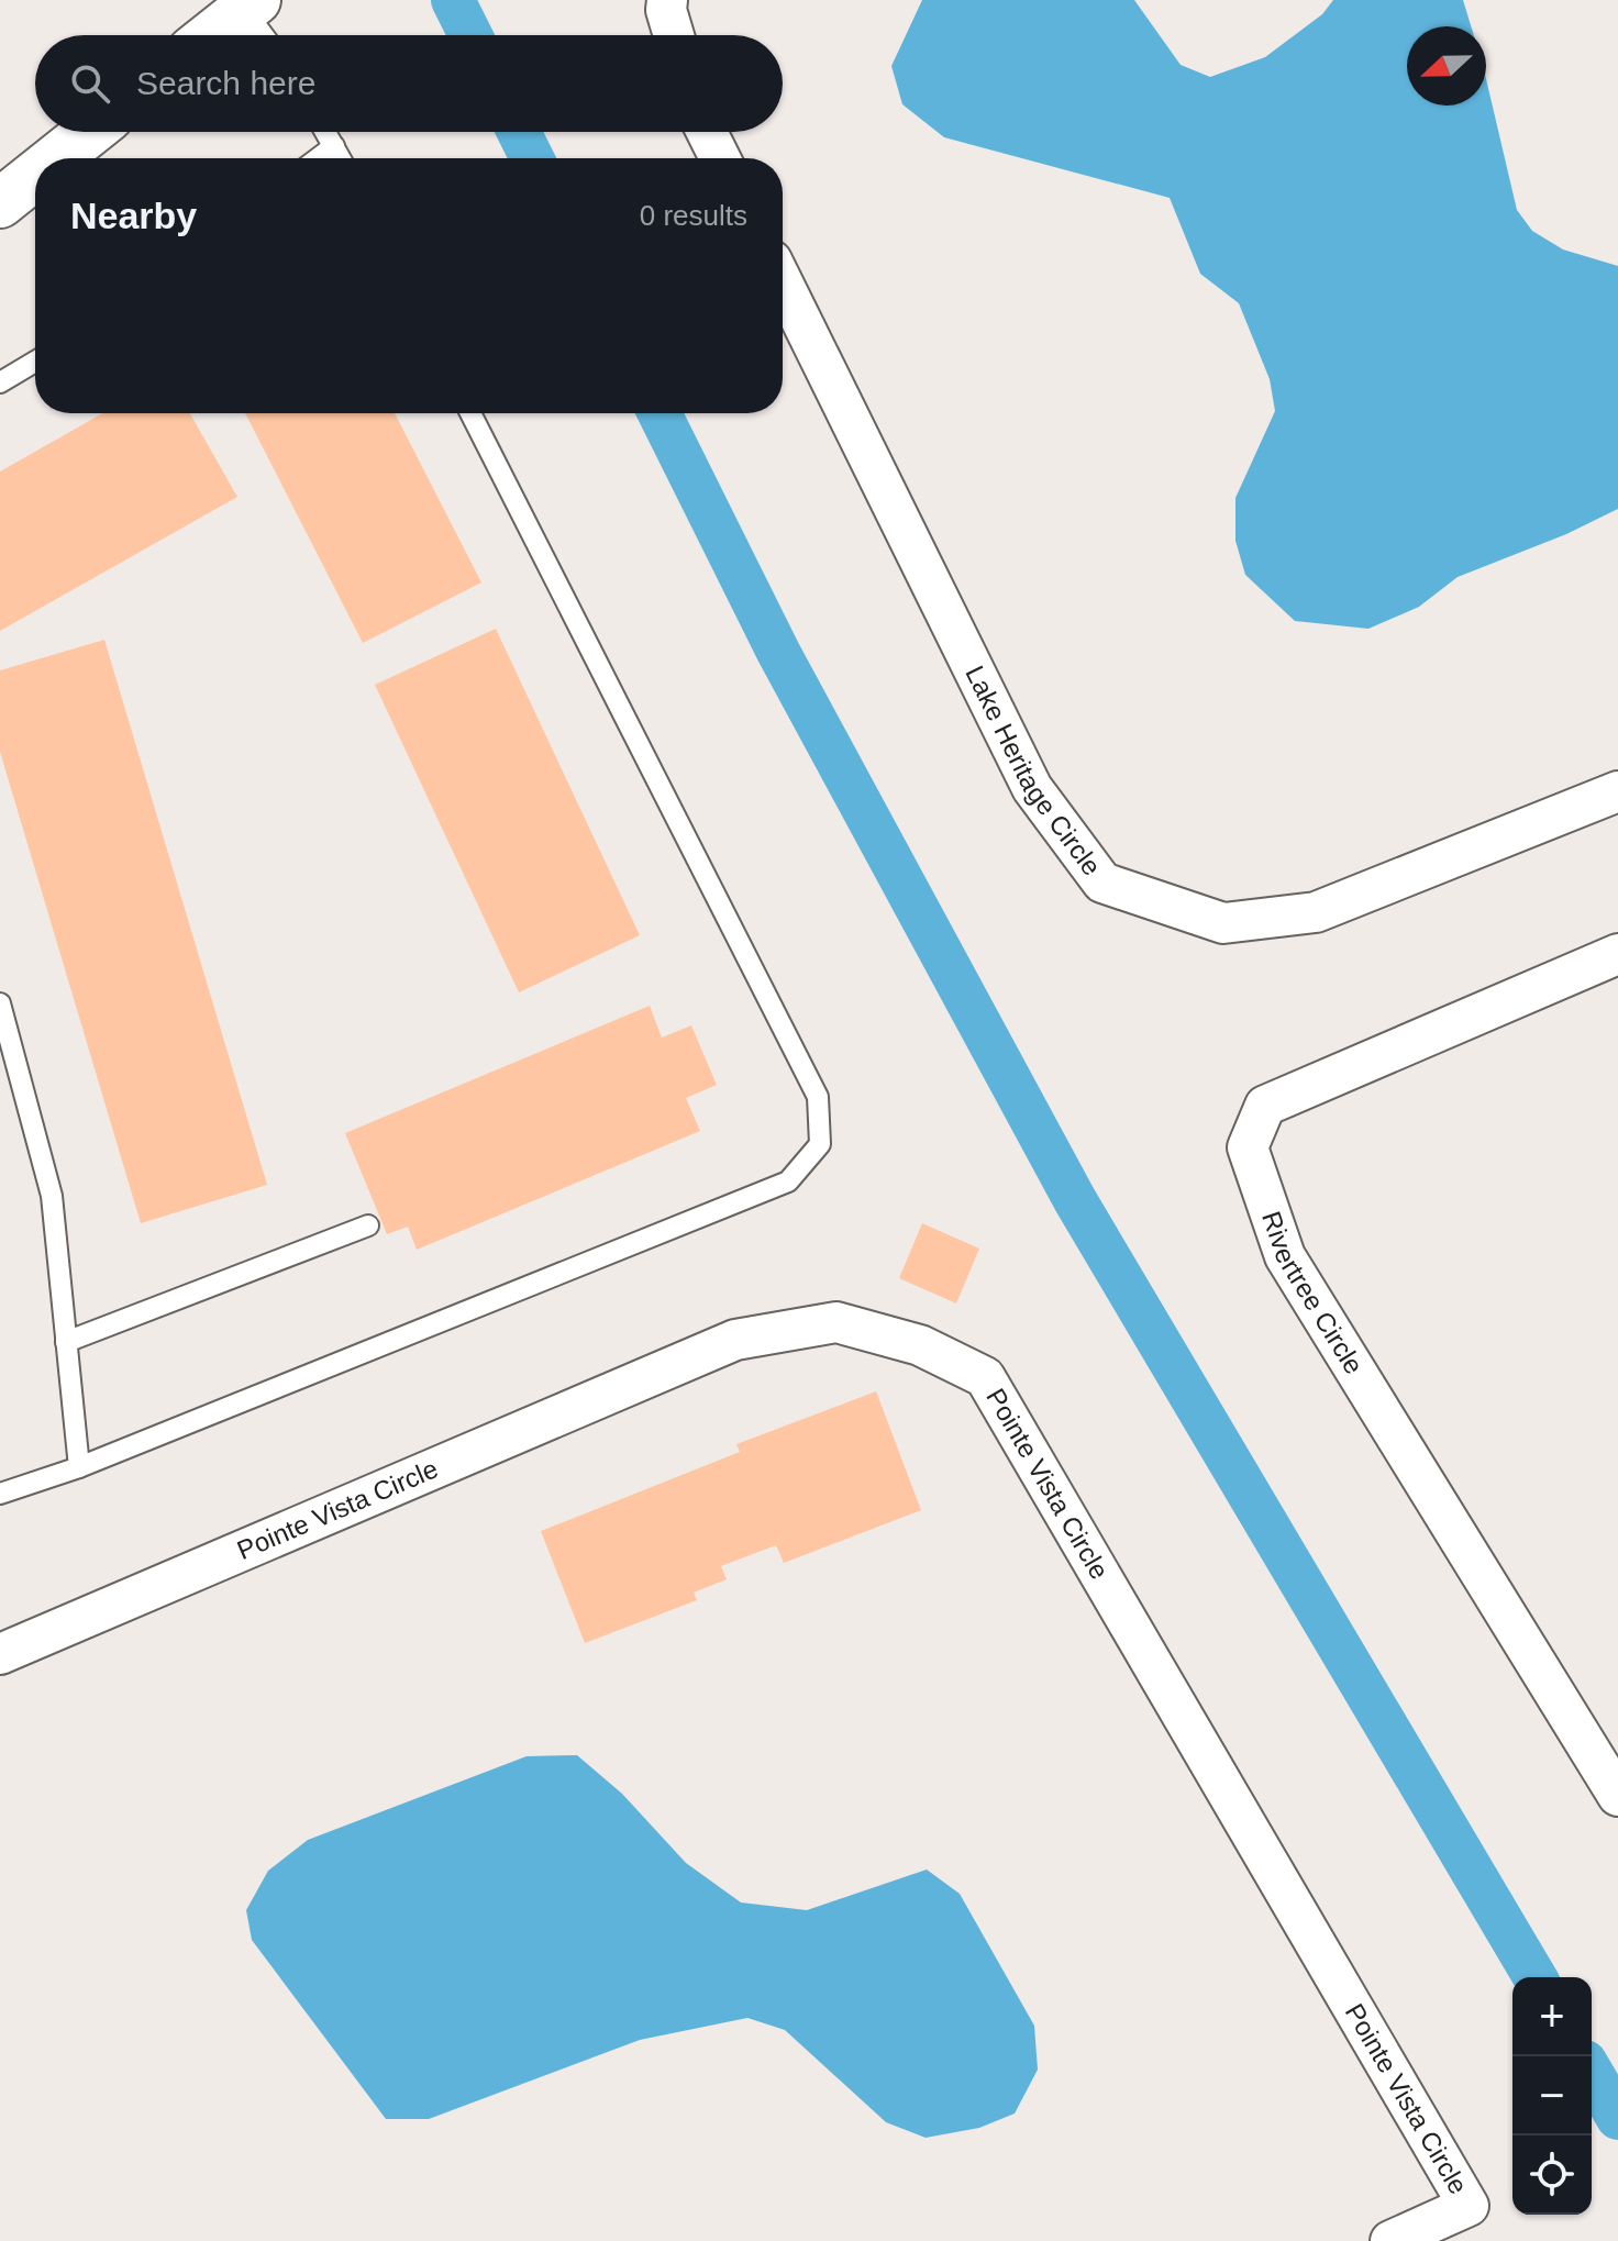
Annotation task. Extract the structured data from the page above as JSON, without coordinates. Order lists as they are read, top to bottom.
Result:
{
  "streets": {
    "street": ["Lake Heritage Circle", "Rivertree Circle", "Pointe Vista Circle"]
  },
  "north": "left",
  "page": {
    "search": "Search here",
    "heading": ["Nearby", "0 results"],
    "map_buttons": ["+", "−"]
  }
}
